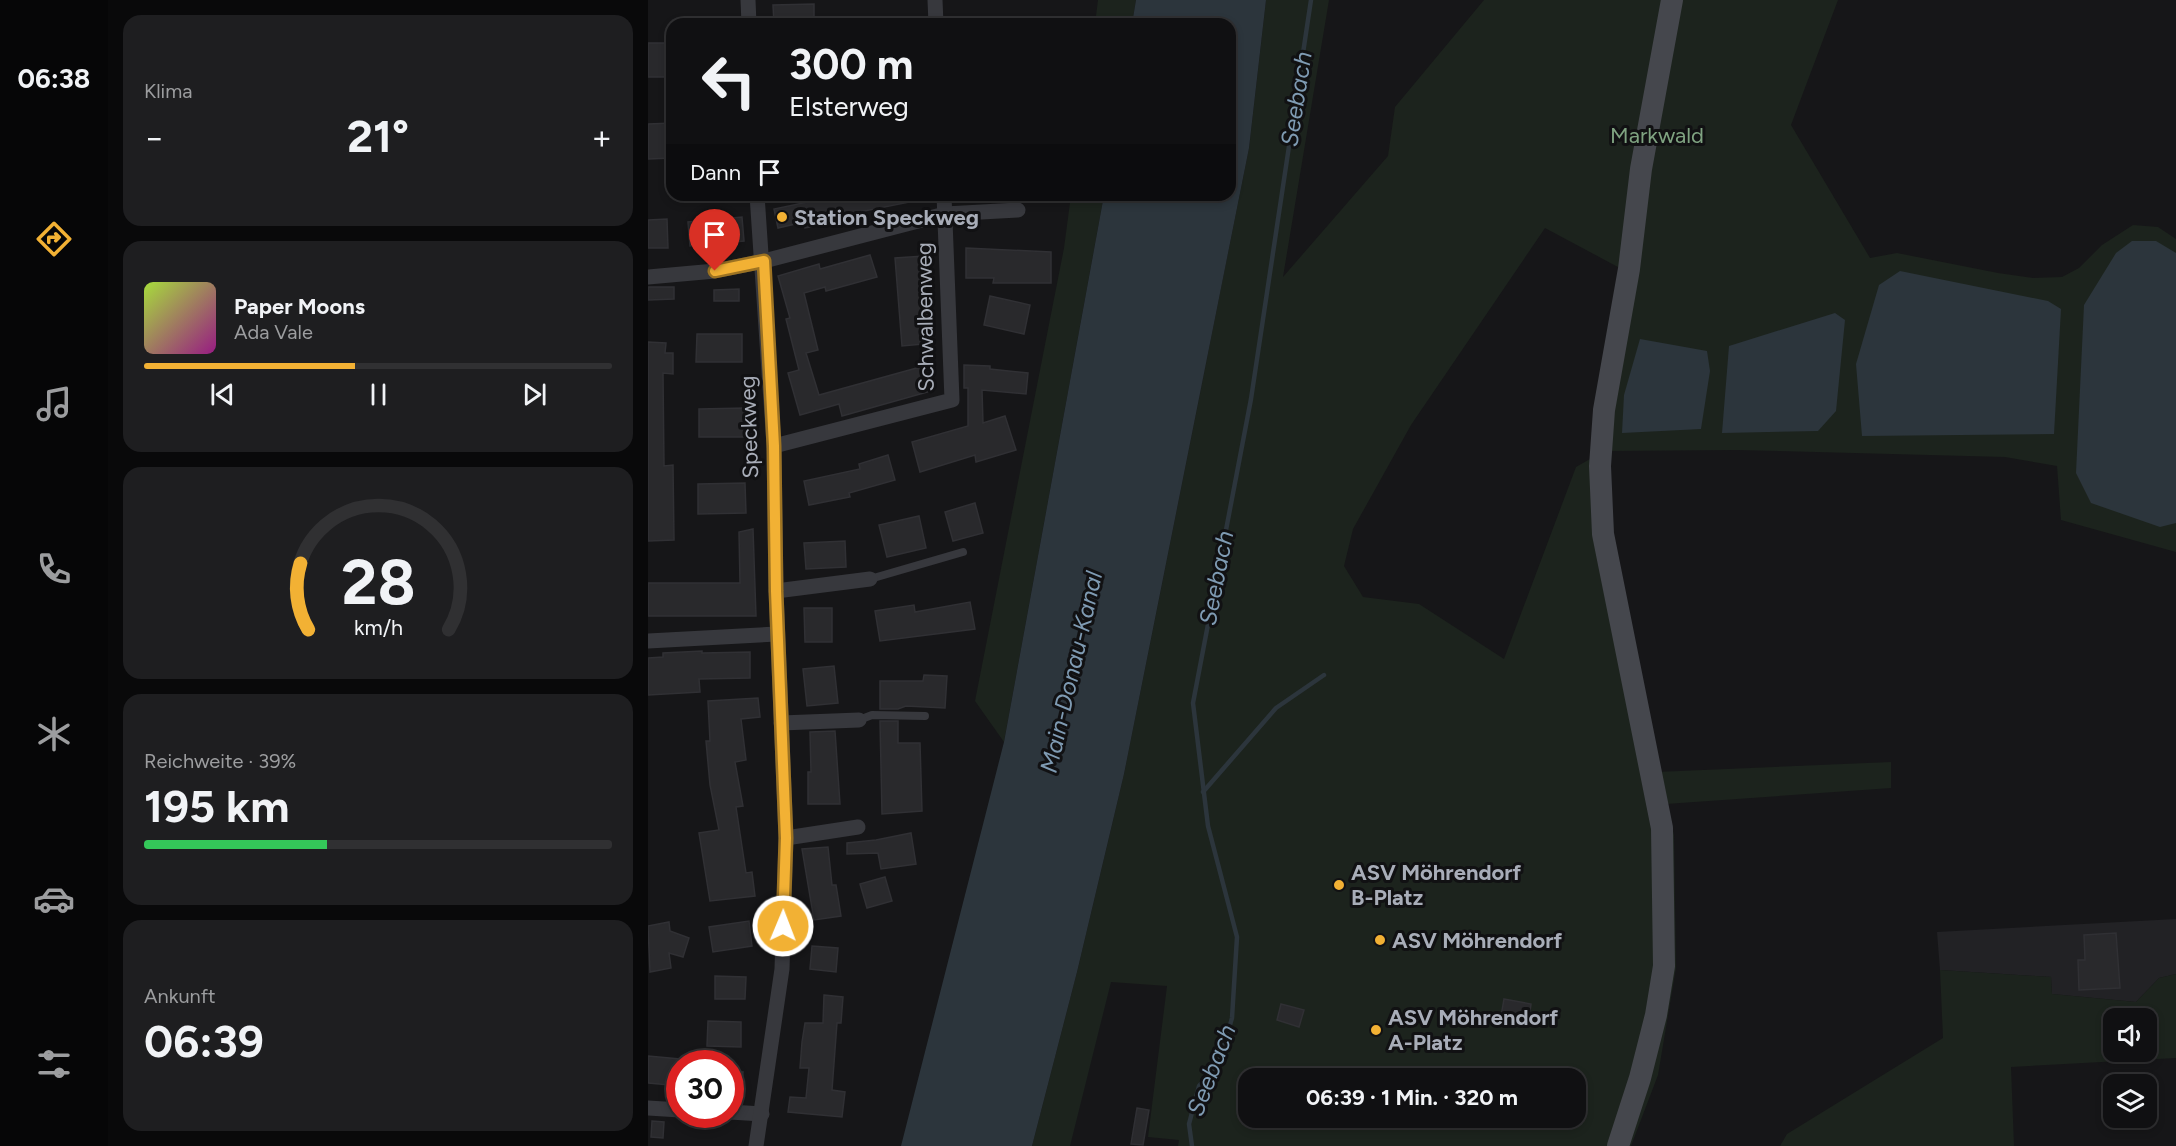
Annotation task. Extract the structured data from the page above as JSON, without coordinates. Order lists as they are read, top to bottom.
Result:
{
  "streets": {
    "street": ["Schwalbenweg", "Speckweg"]
  },
  "crossings": [
    ["Schwalbenweg", "Speckweg"]
  ],
  "water": ["Seebach", "Main-Donau-Kanal"],
  "parks": ["Markwald"],
  "places": [
    "Station Speckweg",
    "ASV Möhrendorf B-Platz",
    "ASV Möhrendorf",
    "ASV Möhrendorf A-Platz"
  ],
  "page": {
    "tabs": "06:38",
    "tile": [
      "Klima",
      ["Reichweite · 39%", "195 km"],
      ["Ankunft", "06:39"]
    ],
    "turn": ["300 m", "Elsterweg"],
    "heat": ["−", "21°", "+"],
    "then": "Dann",
    "song": ["Paper Moons", "Ada Vale"],
    "limit": "30",
    "trip": "06:39 · 1 Min. · 320 m",
    "gauge": ["28", "km/h"]
  }
}
